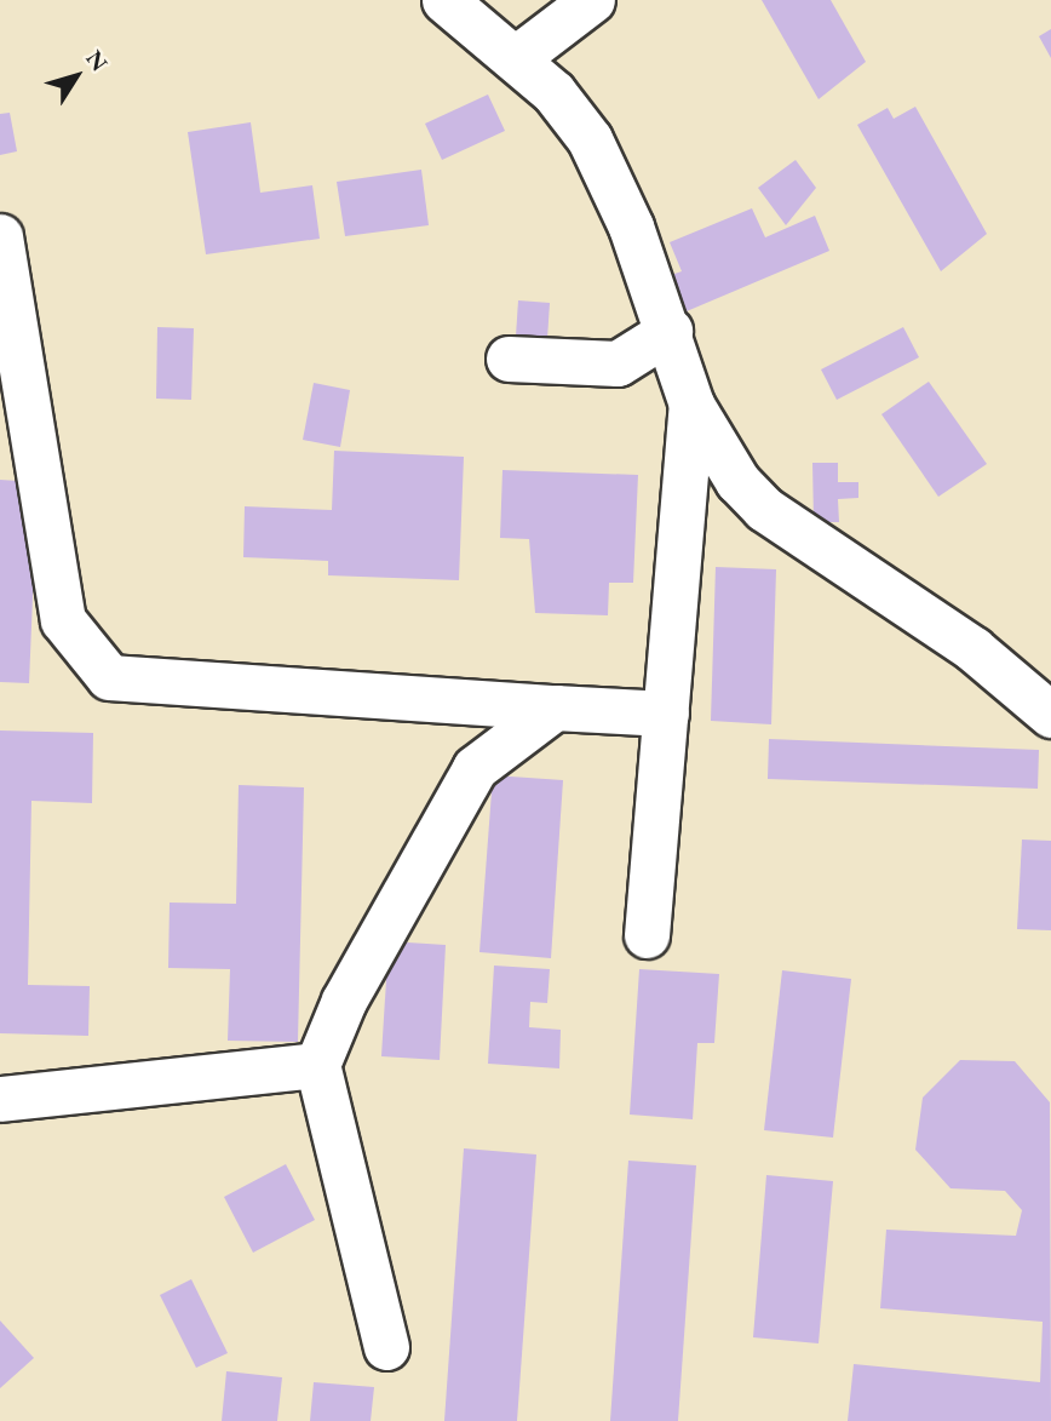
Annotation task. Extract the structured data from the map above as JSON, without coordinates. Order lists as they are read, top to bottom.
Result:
{
  "north": "top right"
}
